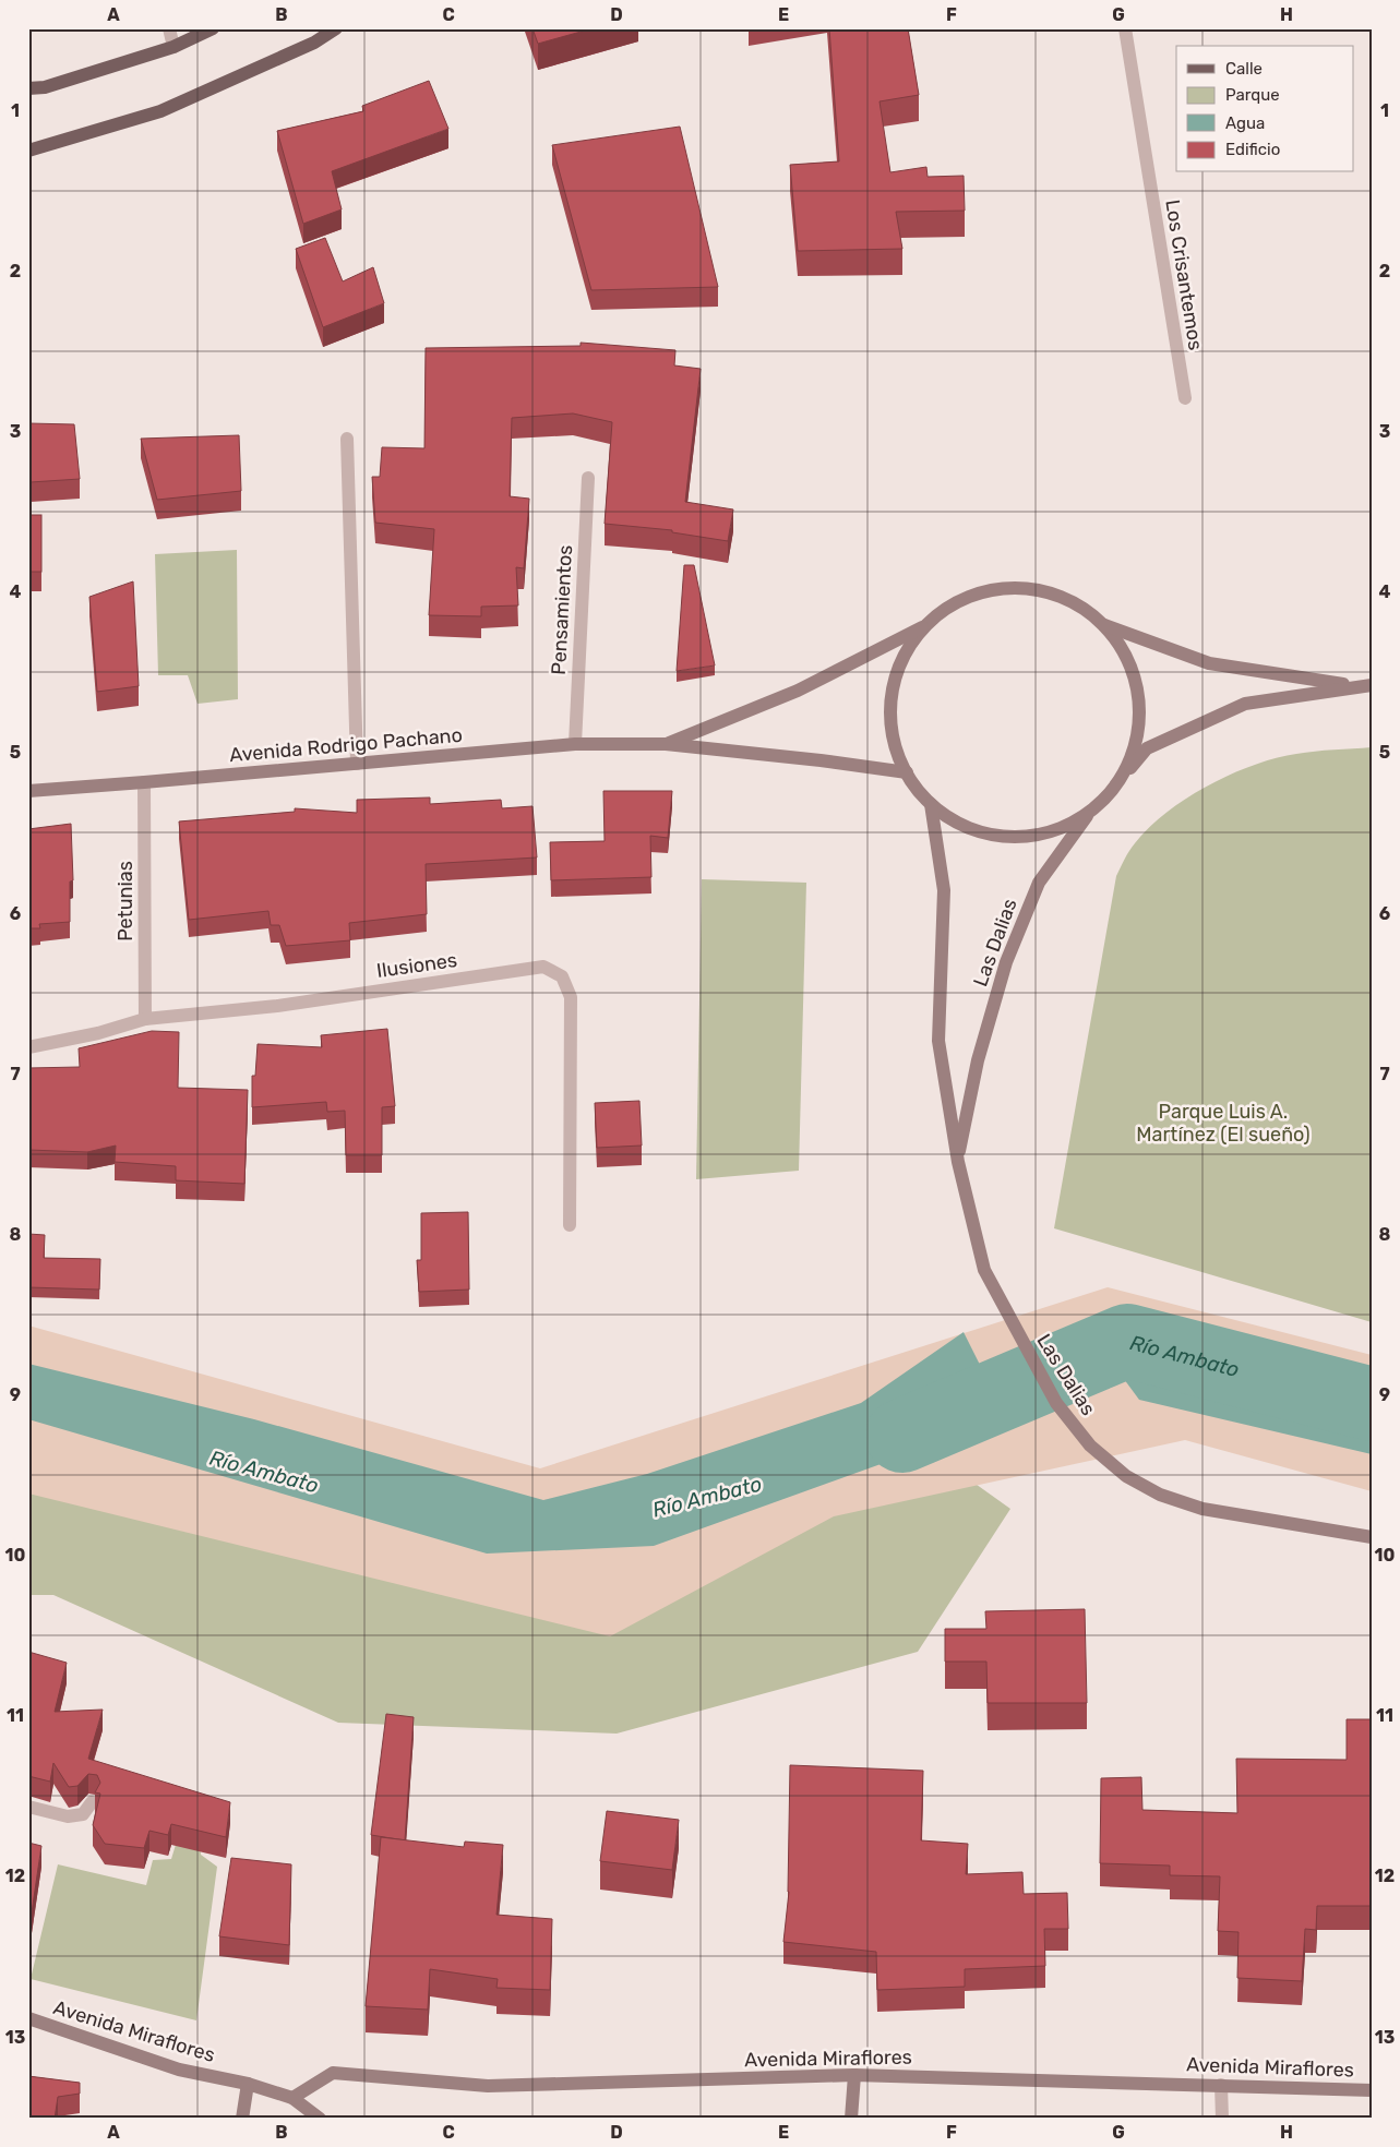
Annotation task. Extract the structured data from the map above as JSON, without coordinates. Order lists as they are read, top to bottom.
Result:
{
  "streets": {
    "main road": ["Avenida Rodrigo Pachano", "Las Dalias", "Avenida Miraflores"],
    "street": [
      "Los Crisantemos",
      "Pensamientos",
      "Petunias",
      "Ilusiones"
    ]
  },
  "crossings": [
    ["Pensamientos", "Avenida Rodrigo Pachano"],
    ["Avenida Rodrigo Pachano", "Petunias"],
    ["Petunias", "Ilusiones"]
  ],
  "water": ["Río Ambato"],
  "parks": ["Parque Luis A. Martínez (El sueño)"],
  "legend": [
    "Calle",
    "Parque",
    "Agua",
    "Edificio"
  ],
  "grid": {
    "columns": [
      "A",
      "B",
      "C",
      "D",
      "E",
      "F",
      "G",
      "H"
    ],
    "rows": [
      "1",
      "2",
      "3",
      "4",
      "5",
      "6",
      "7",
      "8",
      "9",
      "10",
      "11",
      "12",
      "13"
    ]
  }
}
